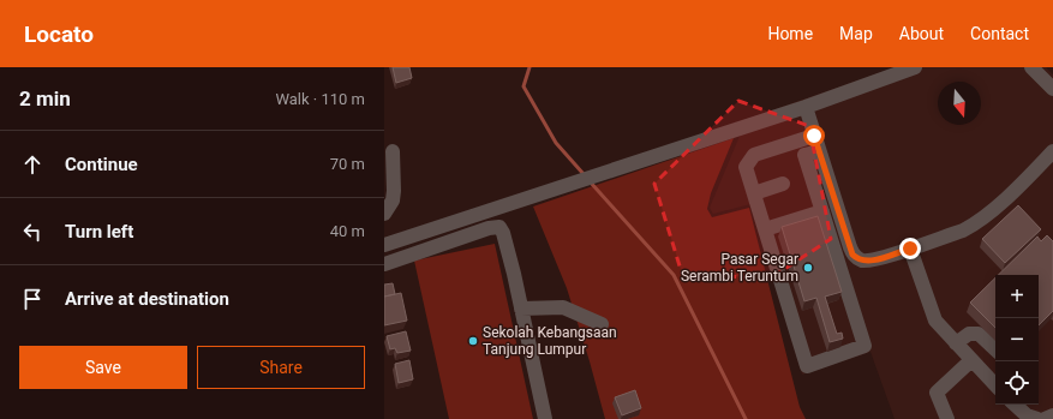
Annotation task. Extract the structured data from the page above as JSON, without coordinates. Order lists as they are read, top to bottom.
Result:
{
  "places": ["Pasar Segar Serambi Teruntum", "Sekolah Kebangsaan Tanjung Lumpur"],
  "north": "bottom",
  "page": {
    "header": "Locato",
    "nav": [
      "Home",
      "Map",
      "About",
      "Contact"
    ],
    "heading": ["2 min", "Walk · 110 m"],
    "list": [
      ["Continue", "70 m"],
      ["Turn left", "40 m"],
      "Arrive at destination"
    ],
    "map_buttons": ["+", "−"],
    "buttons": ["Save", "Share"]
  }
}
